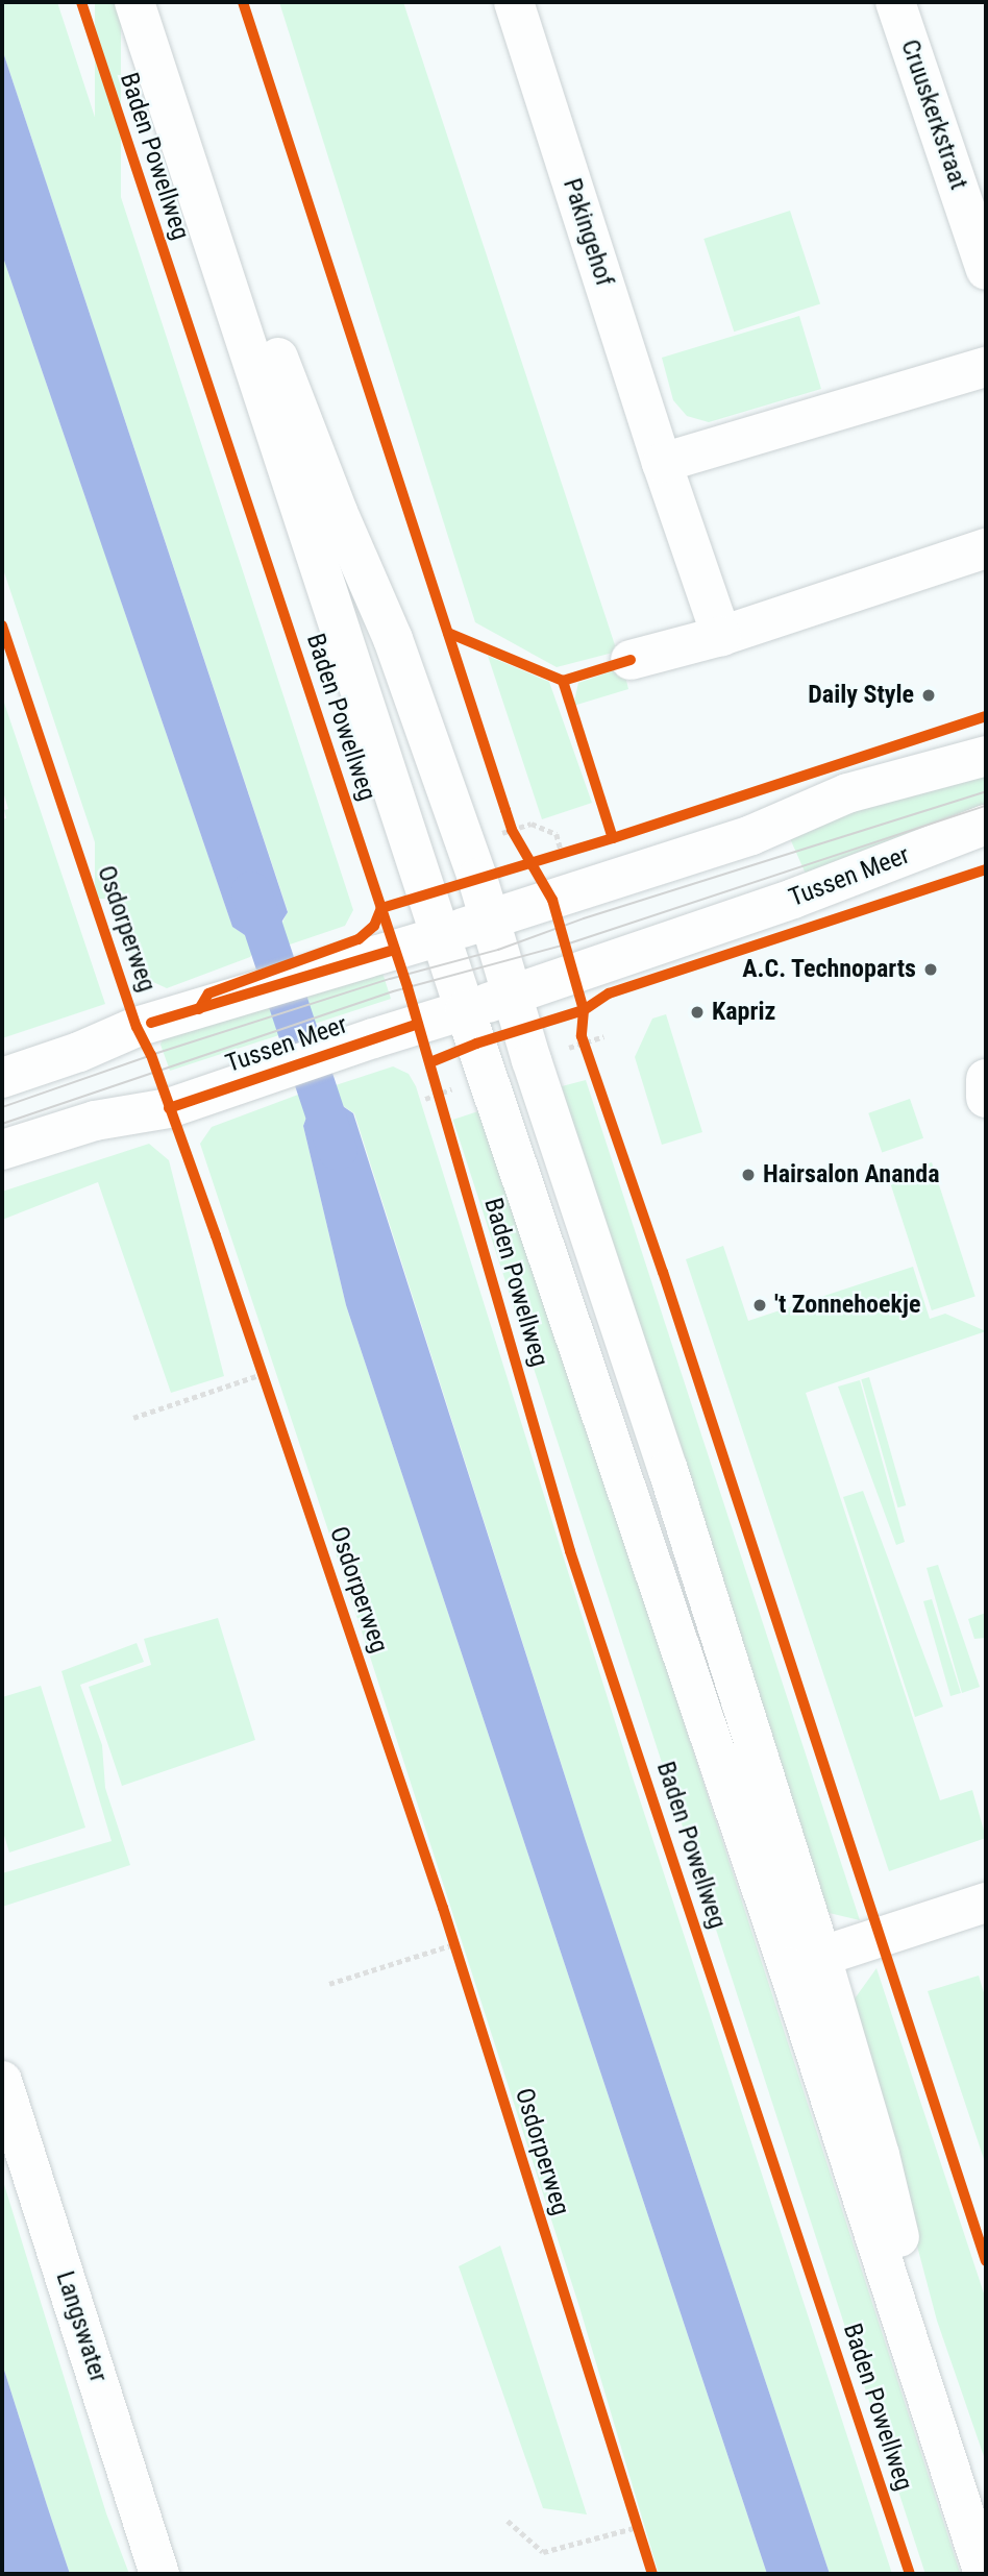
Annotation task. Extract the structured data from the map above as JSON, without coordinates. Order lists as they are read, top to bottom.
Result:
{
  "streets": {
    "main road": [
      "Cruuskerkstraat",
      "Baden Powellweg",
      "Pakingehof",
      "Tussen Meer",
      "Langswater"
    ],
    "cycle path": ["Osdorperweg"]
  },
  "crossings": [
    ["Baden Powellweg", "Tussen Meer"]
  ],
  "places": [
    "Daily Style",
    "A.C. Technoparts",
    "Kapriz",
    "Hairsalon Ananda",
    "'t Zonnehoekje"
  ]
}
